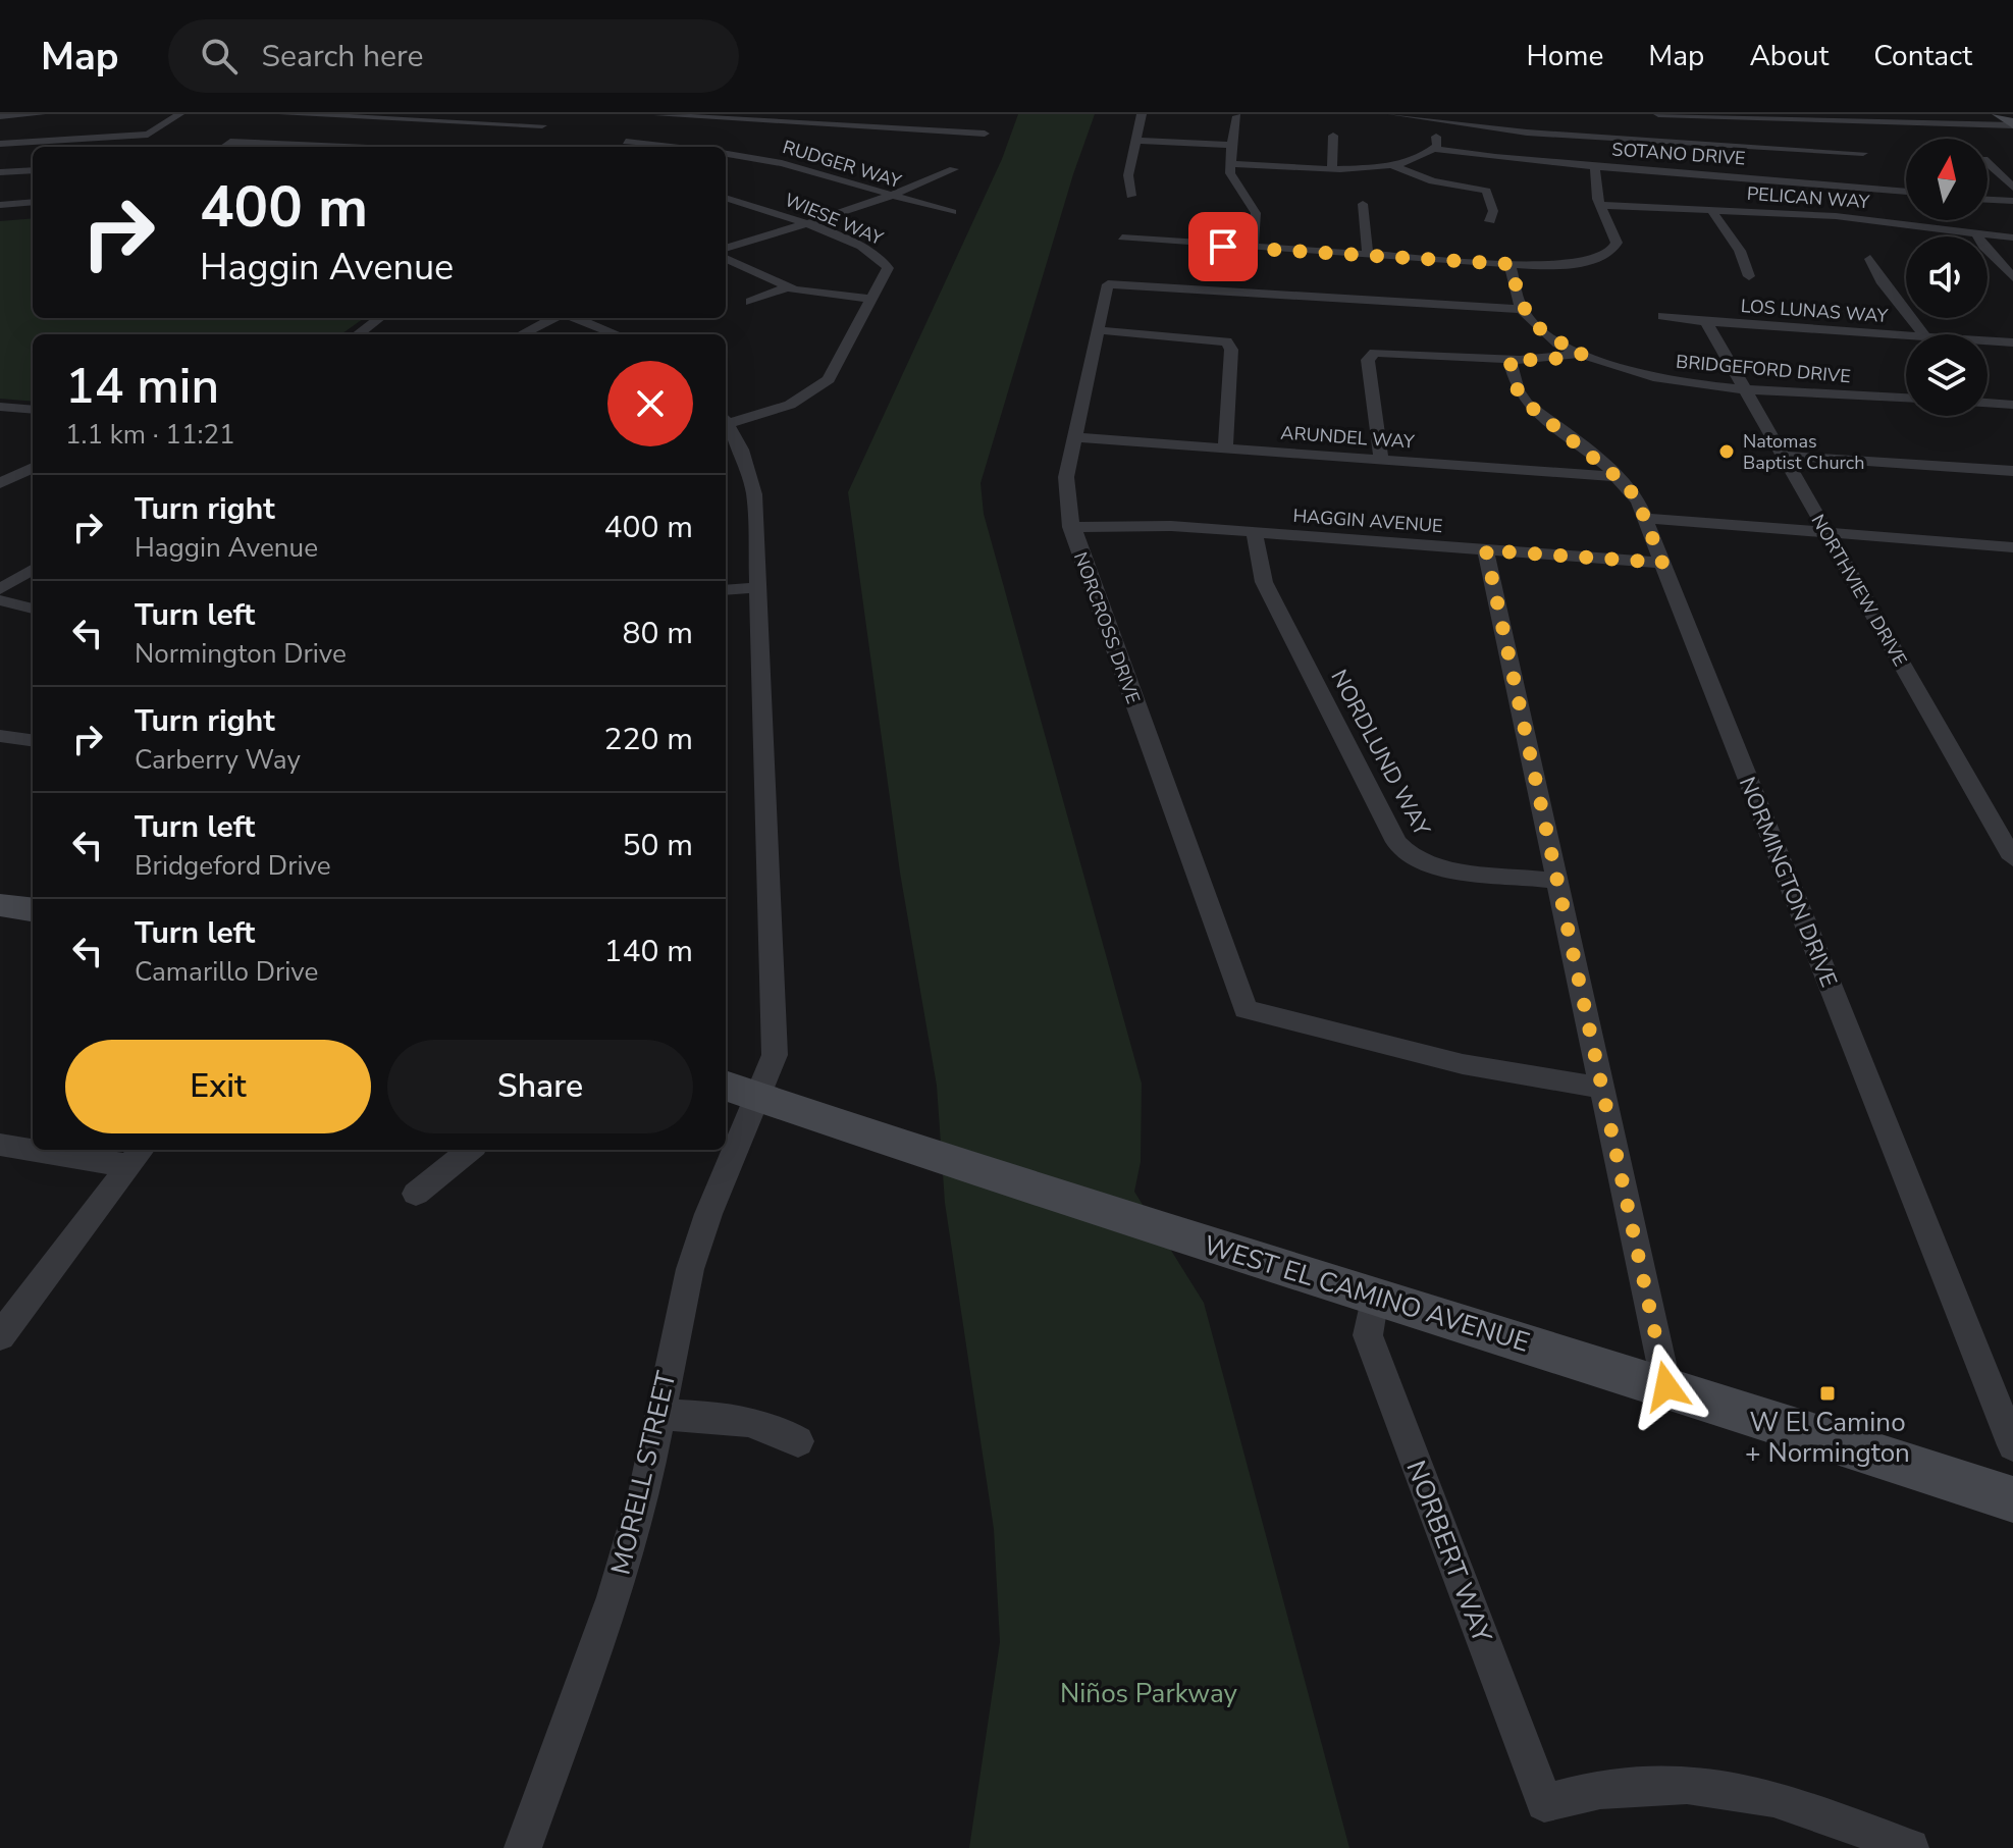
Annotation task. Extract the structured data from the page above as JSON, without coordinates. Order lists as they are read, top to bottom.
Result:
{
  "streets": {
    "main road": ["WEST EL CAMINO AVENUE"],
    "street": [
      "SOTANO DRIVE",
      "RUDGER WAY",
      "PELICAN WAY",
      "WIESE WAY",
      "LOS LUNAS WAY",
      "BRIDGEFORD DRIVE",
      "ARUNDEL WAY",
      "HAGGIN AVENUE",
      "NORTHVIEW DRIVE",
      "NORCROSS DRIVE",
      "NORDLUND WAY",
      "NORMINGTON DRIVE",
      "MORELL STREET",
      "NORBERT WAY"
    ]
  },
  "crossings": [
    ["WIESE WAY", "MORELL STREET"],
    ["LOS LUNAS WAY", "NORTHVIEW DRIVE"],
    ["BRIDGEFORD DRIVE", "NORTHVIEW DRIVE"],
    ["BRIDGEFORD DRIVE", "NORCROSS DRIVE"],
    ["ARUNDEL WAY", "NORCROSS DRIVE"],
    ["ARUNDEL WAY", "NORMINGTON DRIVE"],
    ["HAGGIN AVENUE", "NORCROSS DRIVE"],
    ["HAGGIN AVENUE", "NORDLUND WAY"],
    ["HAGGIN AVENUE", "NORMINGTON DRIVE"],
    ["WEST EL CAMINO AVENUE", "MORELL STREET"],
    ["WEST EL CAMINO AVENUE", "NORBERT WAY"]
  ],
  "parks": ["Niños Parkway"],
  "places": {
    "other": ["Natomas Baptist Church"],
    "transit": ["W El Camino + Normington"]
  },
  "north": "top",
  "page": {
    "header": "Map",
    "search": "Search here",
    "nav": [
      "Home",
      "Map",
      "About",
      "Contact"
    ],
    "turn": ["400 m", "Haggin Avenue"],
    "heading": ["14 min", "1.1 km · 11:21"],
    "list": [
      {
        "name": "Turn right",
        "note": "Haggin Avenue",
        "value": "400 m"
      },
      {
        "name": "Turn left",
        "note": "Normington Drive",
        "value": "80 m"
      },
      {
        "name": "Turn right",
        "note": "Carberry Way",
        "value": "220 m"
      },
      {
        "name": "Turn left",
        "note": "Bridgeford Drive",
        "value": "50 m"
      },
      {
        "name": "Turn left",
        "note": "Camarillo Drive",
        "value": "140 m"
      }
    ],
    "buttons": ["Exit", "Share"]
  }
}
